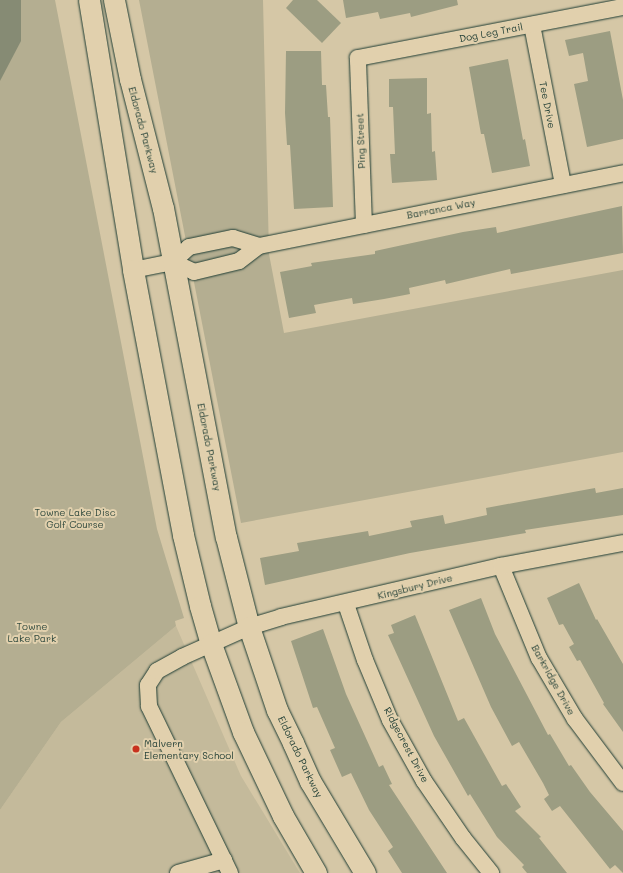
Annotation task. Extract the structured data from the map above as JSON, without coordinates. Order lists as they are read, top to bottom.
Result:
{
  "streets": {
    "main road": ["Eldorado Parkway"],
    "street": [
      "Dog Leg Trail",
      "Tee Drive",
      "Ping Street",
      "Barranca Way",
      "Kingsbury Drive",
      "Barkridge Drive",
      "Ridgecrest Drive"
    ]
  },
  "crossings": [
    ["Dog Leg Trail", "Tee Drive"],
    ["Dog Leg Trail", "Ping Street"],
    ["Tee Drive", "Barranca Way"],
    ["Eldorado Parkway", "Barranca Way"],
    ["Eldorado Parkway", "Kingsbury Drive"],
    ["Ping Street", "Barranca Way"],
    ["Kingsbury Drive", "Barkridge Drive"],
    ["Kingsbury Drive", "Ridgecrest Drive"]
  ],
  "parks": ["Towne Lake Disc Golf Course", "Towne Lake Park"],
  "places": ["Malvern Elementary School"]
}
